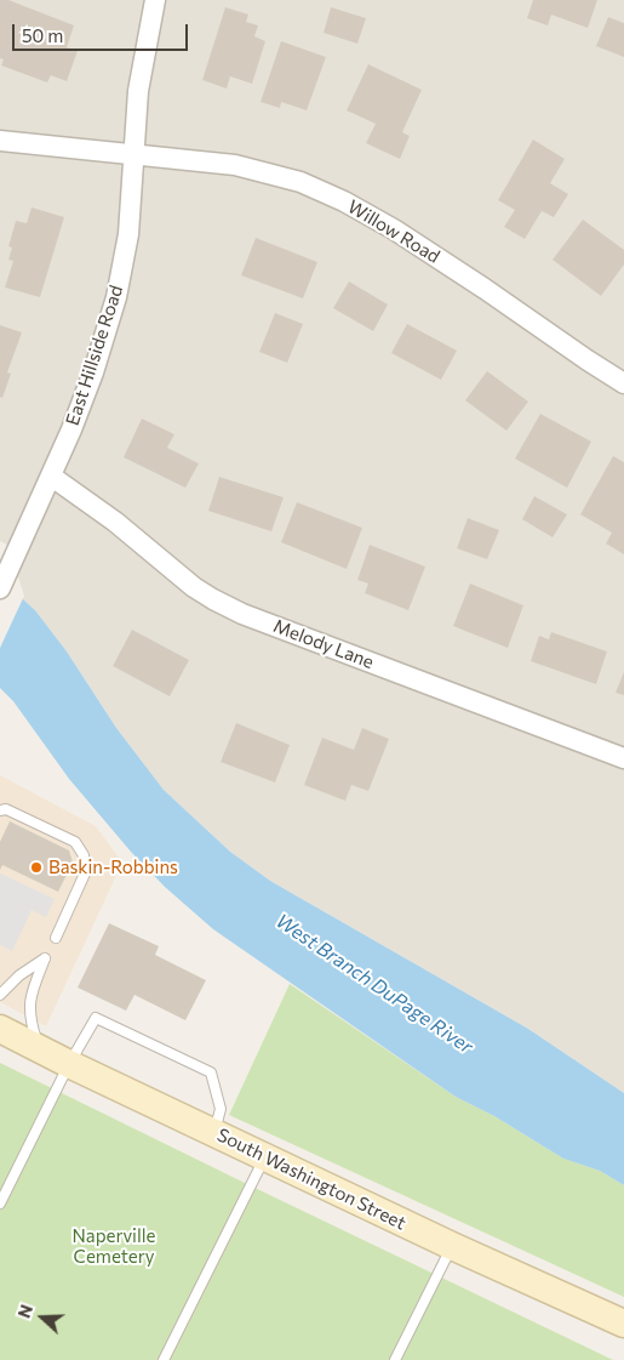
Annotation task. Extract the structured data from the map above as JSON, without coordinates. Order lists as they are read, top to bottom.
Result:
{
  "streets": {
    "main road": ["South Washington Street"],
    "street": ["Willow Road", "East Hillside Road", "Melody Lane"]
  },
  "crossings": [
    ["Willow Road", "East Hillside Road"],
    ["East Hillside Road", "Melody Lane"]
  ],
  "water": ["West Branch DuPage River"],
  "parks": ["Naperville Cemetery"],
  "places": ["Baskin-Robbins"],
  "scale_bar": "50 m",
  "north": "left"
}
